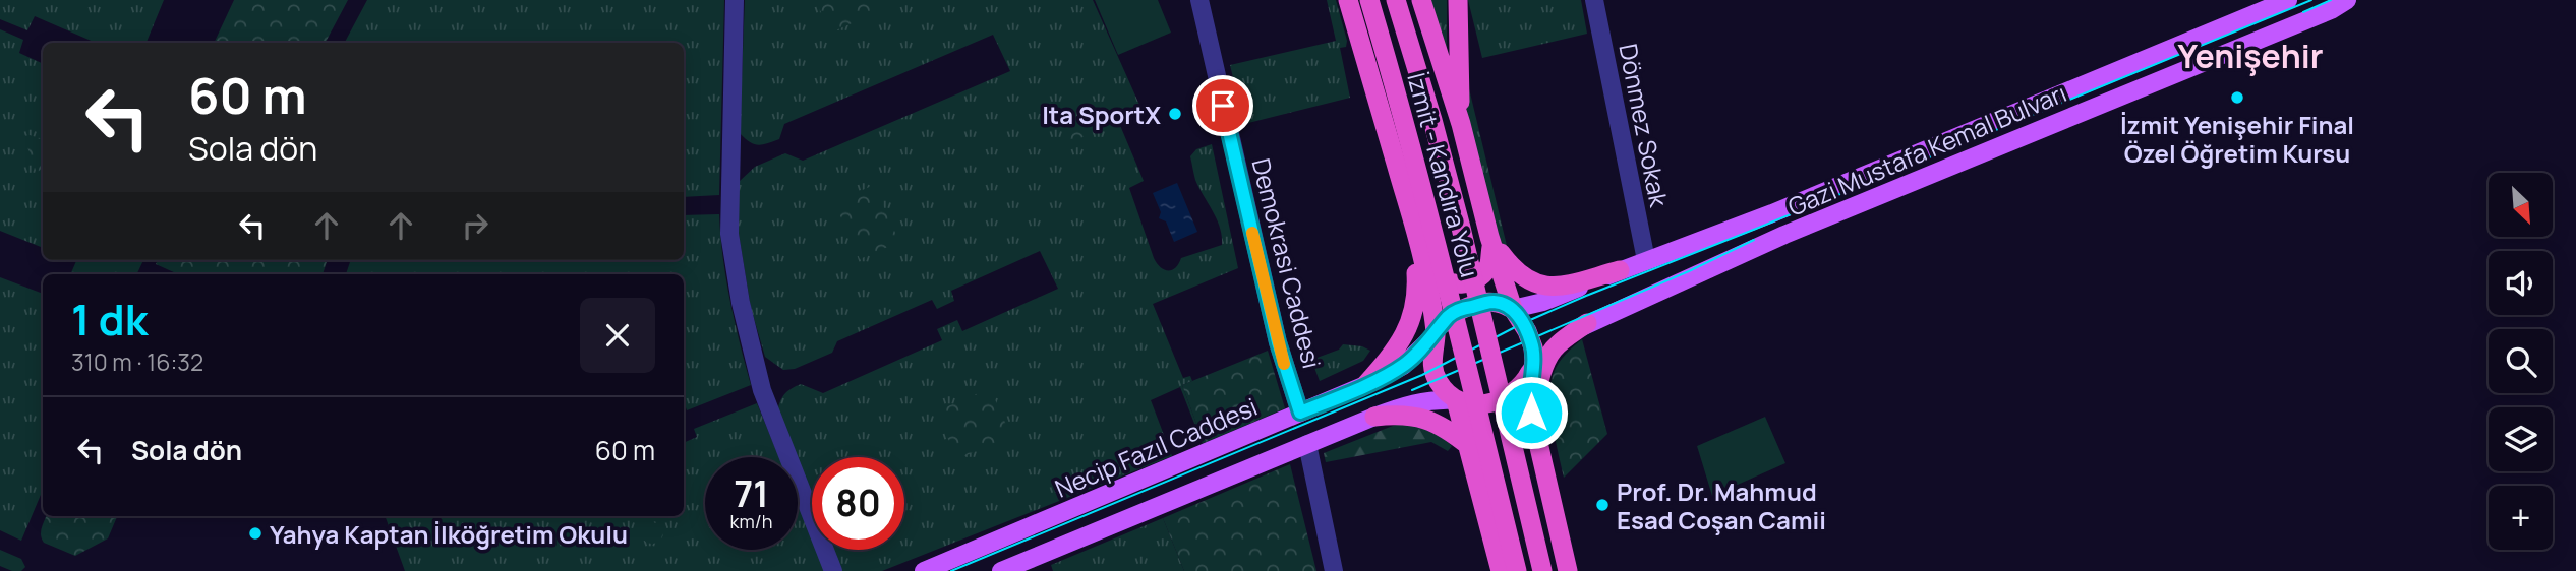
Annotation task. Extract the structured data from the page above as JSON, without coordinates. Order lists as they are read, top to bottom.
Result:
{
  "streets": {
    "highway": ["İzmit - Kandıra Yolu"],
    "main road": ["Gazi Mustafa Kemal Bulvarı", "Necip Fazıl Caddesi"],
    "street": ["Dönmez Sokak", "Demokrasi Caddesi"]
  },
  "crossings": [
    ["Dönmez Sokak", "Gazi Mustafa Kemal Bulvarı"],
    ["Gazi Mustafa Kemal Bulvarı", "Necip Fazıl Caddesi"],
    ["Demokrasi Caddesi", "Necip Fazıl Caddesi"]
  ],
  "districts": ["Yenişehir"],
  "places": [
    "İzmit Yenişehir Final Özel Öğretim Kursu",
    "Ita SportX",
    "Prof. Dr. Mahmud Esad Coşan Camii",
    "Yahya Kaptan İlköğretim Okulu"
  ],
  "north": "bottom right",
  "page": {
    "turn": ["60 m", "Sola dön"],
    "map_buttons": "+",
    "heading": ["1 dk", "310 m · 16:32"],
    "list": [
      {
        "name": "Sola dön",
        "value": "60 m"
      }
    ],
    "speed": "71 km/h",
    "limit": "80"
  }
}
